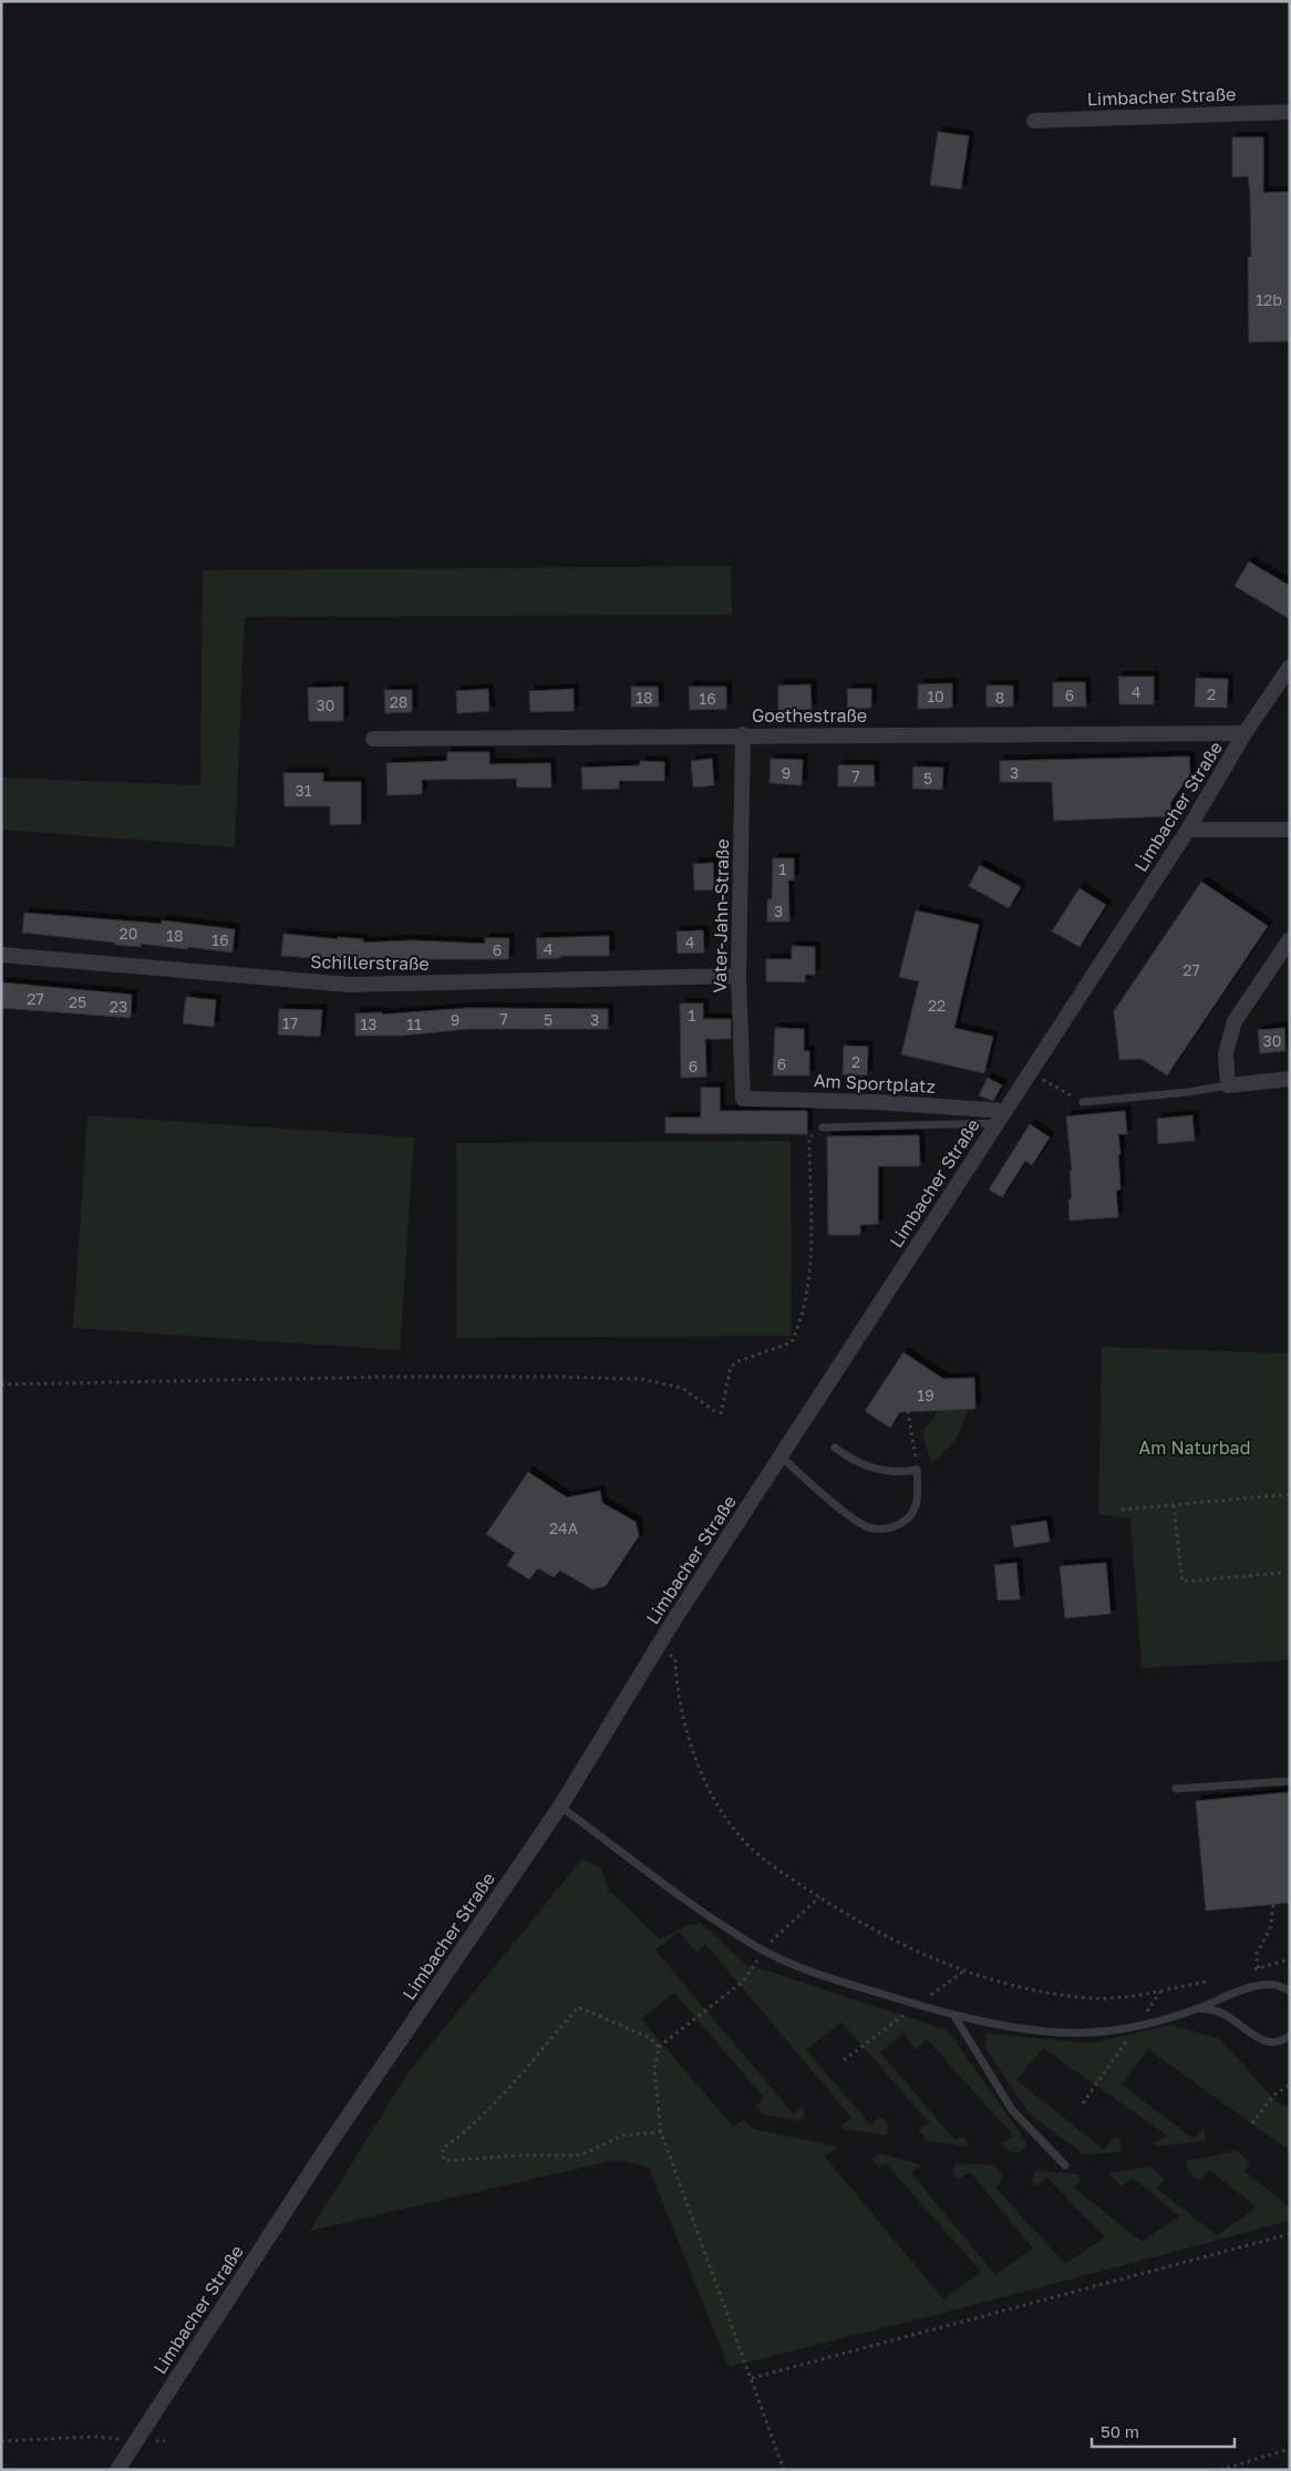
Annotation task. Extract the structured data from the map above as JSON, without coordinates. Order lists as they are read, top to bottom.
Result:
{
  "streets": {
    "street": [
      "Limbacher Straße",
      "Goethestraße",
      "Vater-Jahn-Straße",
      "Schillerstraße",
      "Am Sportplatz"
    ]
  },
  "crossings": [
    ["Limbacher Straße", "Goethestraße"],
    ["Limbacher Straße", "Am Sportplatz"],
    ["Goethestraße", "Vater-Jahn-Straße"],
    ["Vater-Jahn-Straße", "Schillerstraße"],
    ["Vater-Jahn-Straße", "Am Sportplatz"]
  ],
  "parks": ["Am Naturbad"],
  "house_numbers": [
    "12b",
    "4",
    "2",
    "6",
    "10",
    "18",
    "8",
    "16",
    "28",
    "30",
    "9",
    "3",
    "7",
    "5",
    "31",
    "1",
    "3",
    "20",
    "18",
    "16",
    "4",
    "4",
    "6",
    "27",
    "27",
    "25",
    "22",
    "23",
    "1",
    "7",
    "9",
    "5",
    "3",
    "17",
    "13",
    "11",
    "30",
    "2",
    "6",
    "6",
    "19",
    "24A"
  ],
  "scale_bar": "50 m"
}
